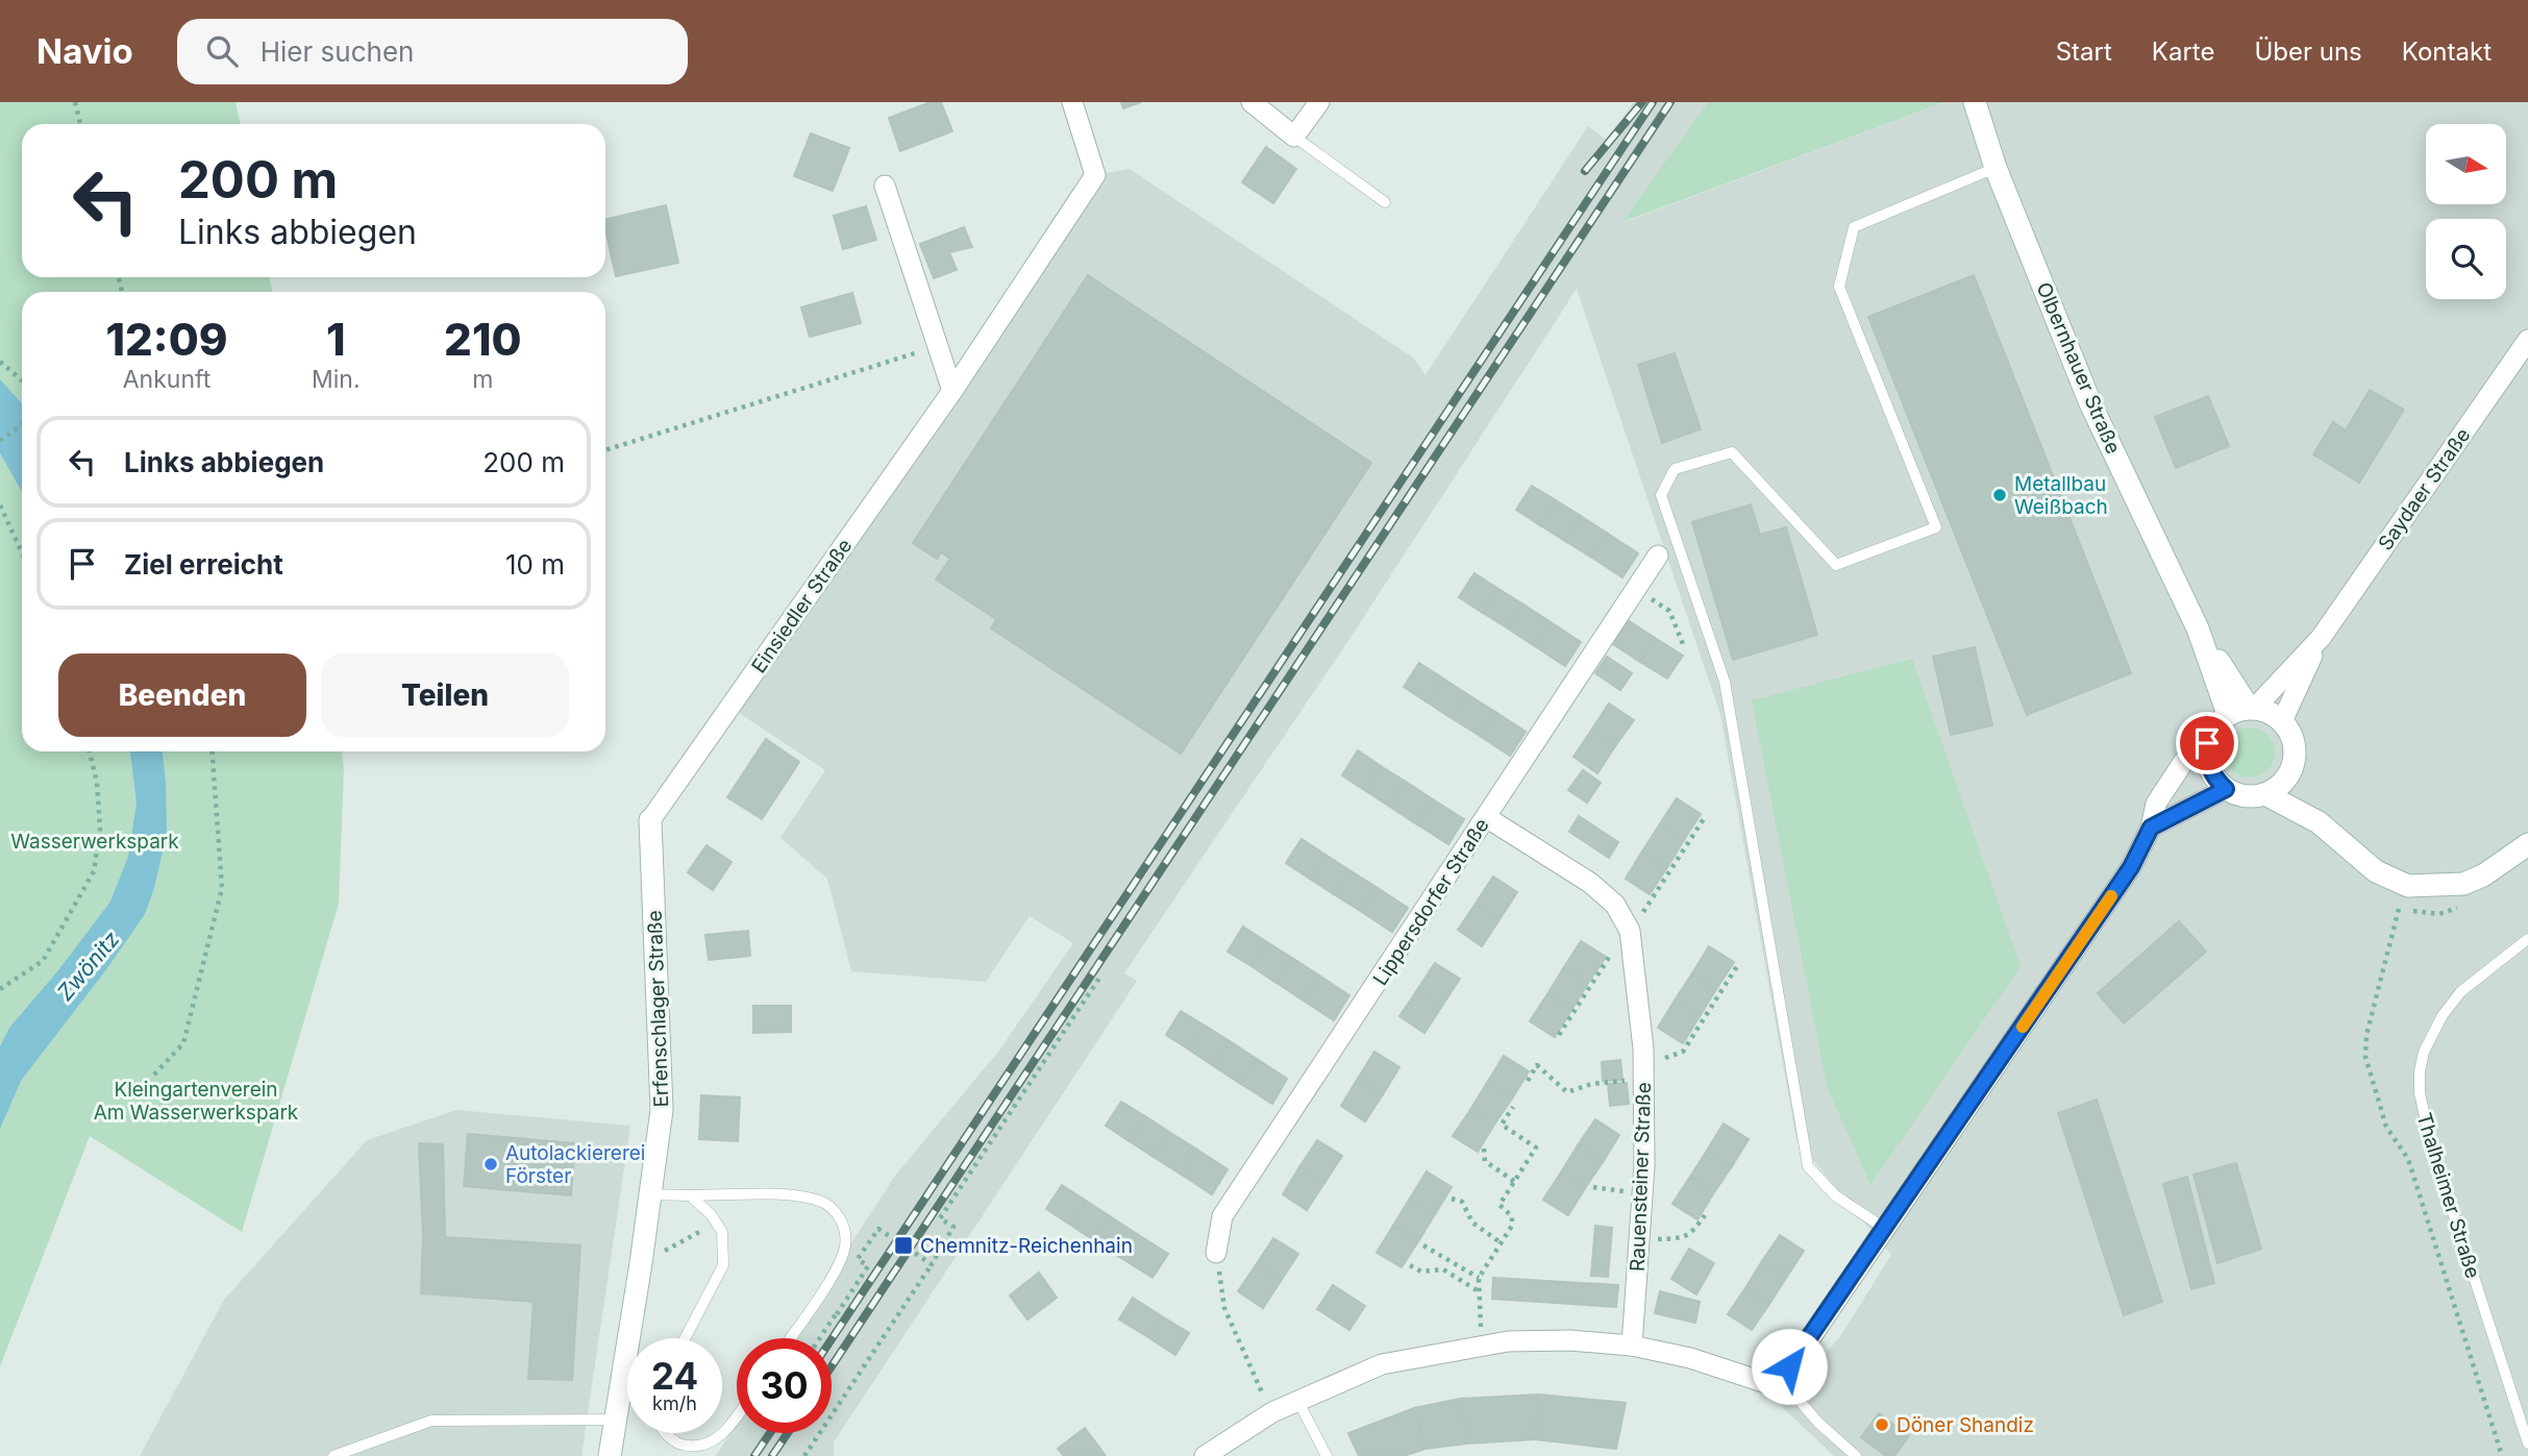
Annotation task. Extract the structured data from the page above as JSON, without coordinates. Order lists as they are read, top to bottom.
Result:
{
  "streets": {
    "street": [
      "Olbernhauer Straße",
      "Saydaer Straße",
      "Einsiedler Straße",
      "Lippersdorfer Straße",
      "Erfenschlager Straße",
      "Rauensteiner Straße"
    ],
    "lane": ["Thalheimer Straße"]
  },
  "crossings": [
    ["Olbernhauer Straße", "Saydaer Straße"],
    ["Einsiedler Straße", "Erfenschlager Straße"],
    ["Lippersdorfer Straße", "Rauensteiner Straße"]
  ],
  "water": ["Zwönitz"],
  "parks": ["Wasserwerkspark", "Kleingartenverein Am Wasserwerkspark"],
  "places": {
    "other": ["Metallbau Weißbach", "Autolackiererei Förster", "Döner Shandiz"],
    "transit": ["Chemnitz-Reichenhain"]
  },
  "north": "right",
  "page": {
    "header": "Navio",
    "search": "Hier suchen",
    "nav": [
      "Start",
      "Karte",
      "Über uns",
      "Kontakt"
    ],
    "turn": ["200 m", "Links abbiegen"],
    "eta": [
      "12:09",
      "Ankunft",
      "1",
      "Min.",
      "210",
      "m"
    ],
    "list": [
      {
        "name": "Links abbiegen",
        "value": "200 m"
      },
      {
        "name": "Ziel erreicht",
        "value": "10 m"
      }
    ],
    "buttons": ["Beenden", "Teilen"],
    "speed": "24 km/h",
    "limit": "30"
  }
}
